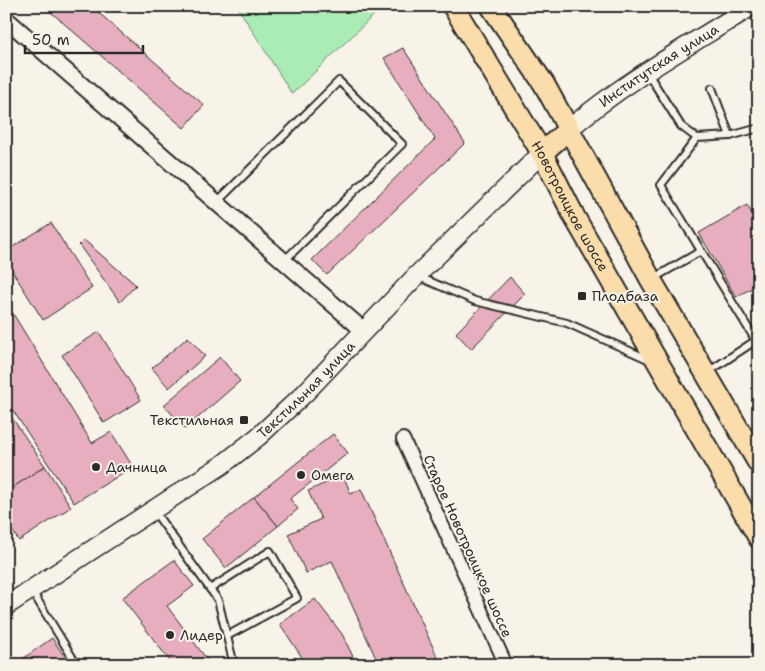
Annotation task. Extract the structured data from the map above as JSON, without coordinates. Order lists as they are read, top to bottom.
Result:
{
  "streets": {
    "main road": ["Институтская улица", "Новотроицкое шоссе", "Текстильная улица"],
    "street": ["Старое Новотроицкое шоссе"]
  },
  "crossings": [
    ["Институтская улица", "Текстильная улица"],
    ["Новотроицкое шоссе", "Текстильная улица"]
  ],
  "places": {
    "transit": ["Плодбаза", "Текстильная"],
    "other": ["Дачница", "Омега", "Лидер"]
  },
  "scale_bar": "50 m"
}
